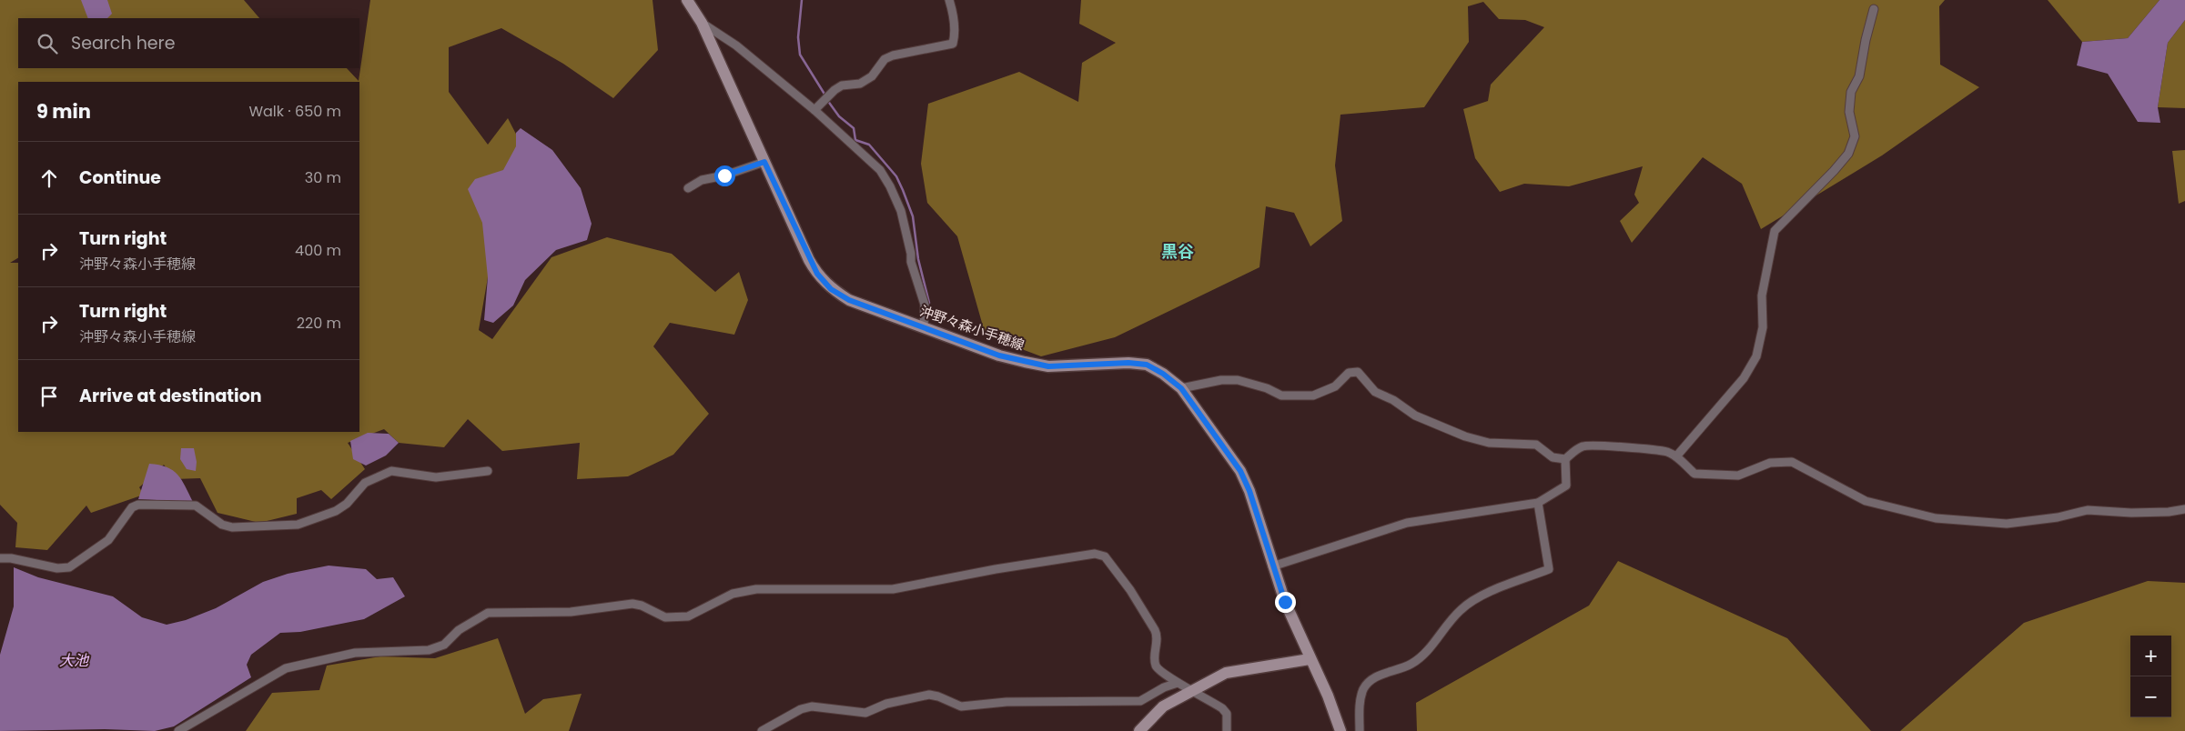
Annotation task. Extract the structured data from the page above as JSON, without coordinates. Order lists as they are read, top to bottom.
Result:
{
  "streets": {
    "main road": ["沖野々森小手穂線"]
  },
  "districts": ["黒谷"],
  "water": ["大池"],
  "page": {
    "search": "Search here",
    "heading": ["9 min", "Walk · 650 m"],
    "list": [
      ["Continue", "30 m"],
      ["Turn right", "沖野々森小手穂線", "400 m"],
      ["Turn right", "沖野々森小手穂線", "220 m"],
      "Arrive at destination"
    ],
    "map_buttons": ["+", "−"]
  }
}
